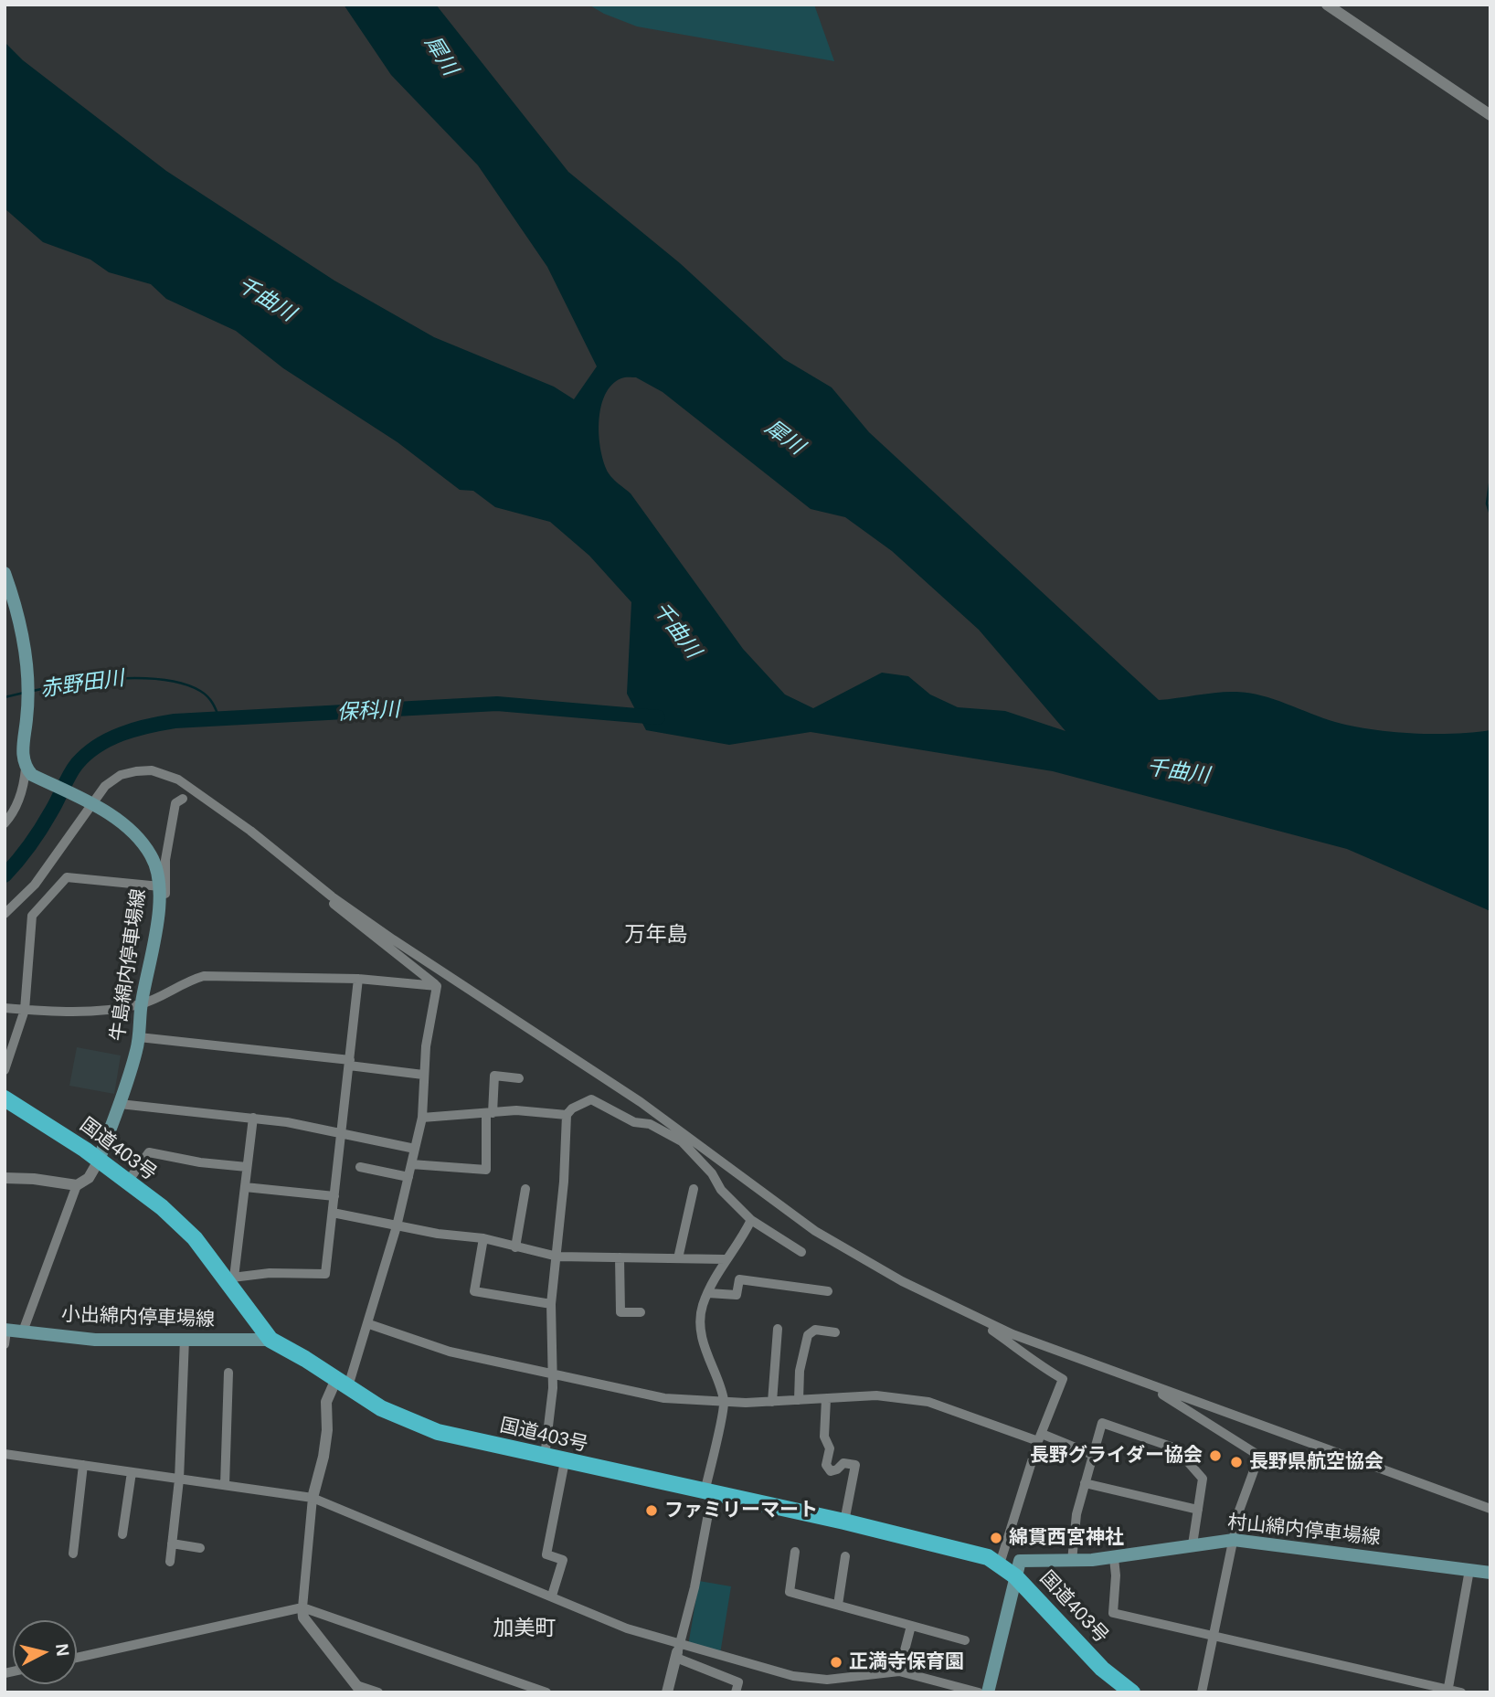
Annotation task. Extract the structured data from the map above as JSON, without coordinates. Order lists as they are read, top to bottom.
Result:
{
  "streets": {
    "highway": ["国道403号"],
    "main road": ["牛島綿内停車場線", "小出綿内停車場線", "村山綿内停車場線"]
  },
  "crossings": [
    ["牛島綿内停車場線", "国道403号"],
    ["国道403号", "小出綿内停車場線"],
    ["国道403号", "村山綿内停車場線"]
  ],
  "districts": ["万年島", "加美町"],
  "water": [
    "犀川",
    "千曲川",
    "赤野田川",
    "保科川"
  ],
  "places": [
    "長野グライダー協会",
    "長野県航空協会",
    "ファミリーマート",
    "綿貫西宮神社",
    "正満寺保育園"
  ],
  "north": "right"
}
